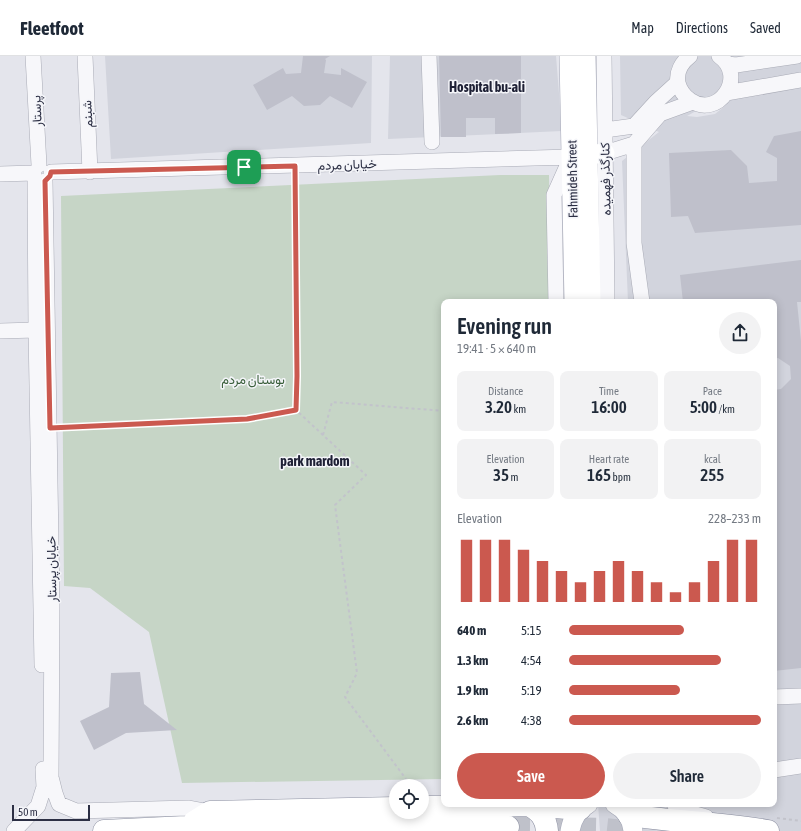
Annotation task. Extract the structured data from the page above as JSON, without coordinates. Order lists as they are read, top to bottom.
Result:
{
  "streets": {
    "main road": ["Fahmideh Street"],
    "street": [
      "پرستار",
      "شبنم",
      "خیابان مردم",
      "کنارگذر فهمیده",
      "خیابان پرستار"
    ]
  },
  "crossings": [
    ["پرستار", "خیابان مردم"],
    ["پرستار", "خیابان پرستار"],
    ["شبنم", "خیابان مردم"],
    ["خیابان مردم", "Fahmideh Street"],
    ["خیابان مردم", "کنارگذر فهمیده"],
    ["خیابان مردم", "خیابان پرستار"],
    ["Fahmideh Street", "کنارگذر فهمیده"]
  ],
  "districts": ["Hospital bu-ali", "park mardom"],
  "parks": ["بوستان مردم"],
  "scale_bar": "50 m",
  "page": {
    "header": "Fleetfoot",
    "nav": ["Map", "Directions", "Saved"],
    "heading": ["Evening run", "19:41 · 5 × 640 m"],
    "stats": [
      ["Distance", "3.20 km"],
      ["Time", "16:00"],
      ["Pace", "5:00 /km"],
      ["Elevation", "35 m"],
      ["Heart rate", "165 bpm"],
      ["kcal", "255"]
    ],
    "chart": ["Elevation", "228–233 m"],
    "list": [
      {
        "name": "640 m",
        "note": "5:15"
      },
      {
        "name": "1.3 km",
        "note": "4:54"
      },
      {
        "name": "1.9 km",
        "note": "5:19"
      },
      {
        "name": "2.6 km",
        "note": "4:38"
      }
    ],
    "buttons": ["Save", "Share"],
    "scale": "50 m"
  }
}
